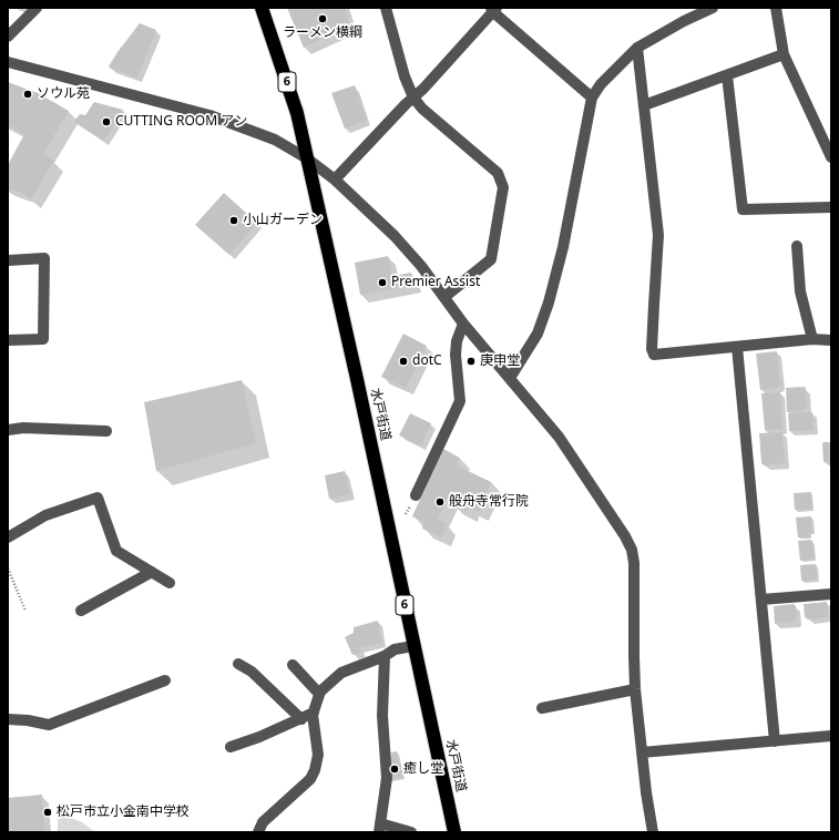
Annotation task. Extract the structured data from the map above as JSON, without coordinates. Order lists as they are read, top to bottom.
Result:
{
  "streets": {
    "highway": ["6", "水戸街道"]
  },
  "places": [
    "ラーメン横綱",
    "ソウル苑",
    "CUTTING ROOM アン",
    "小山ガーデン",
    "Premier Assist",
    "dotC",
    "庚申堂",
    "般舟寺常行院",
    "癒し堂",
    "松戸市立小金南中学校"
  ]
}
